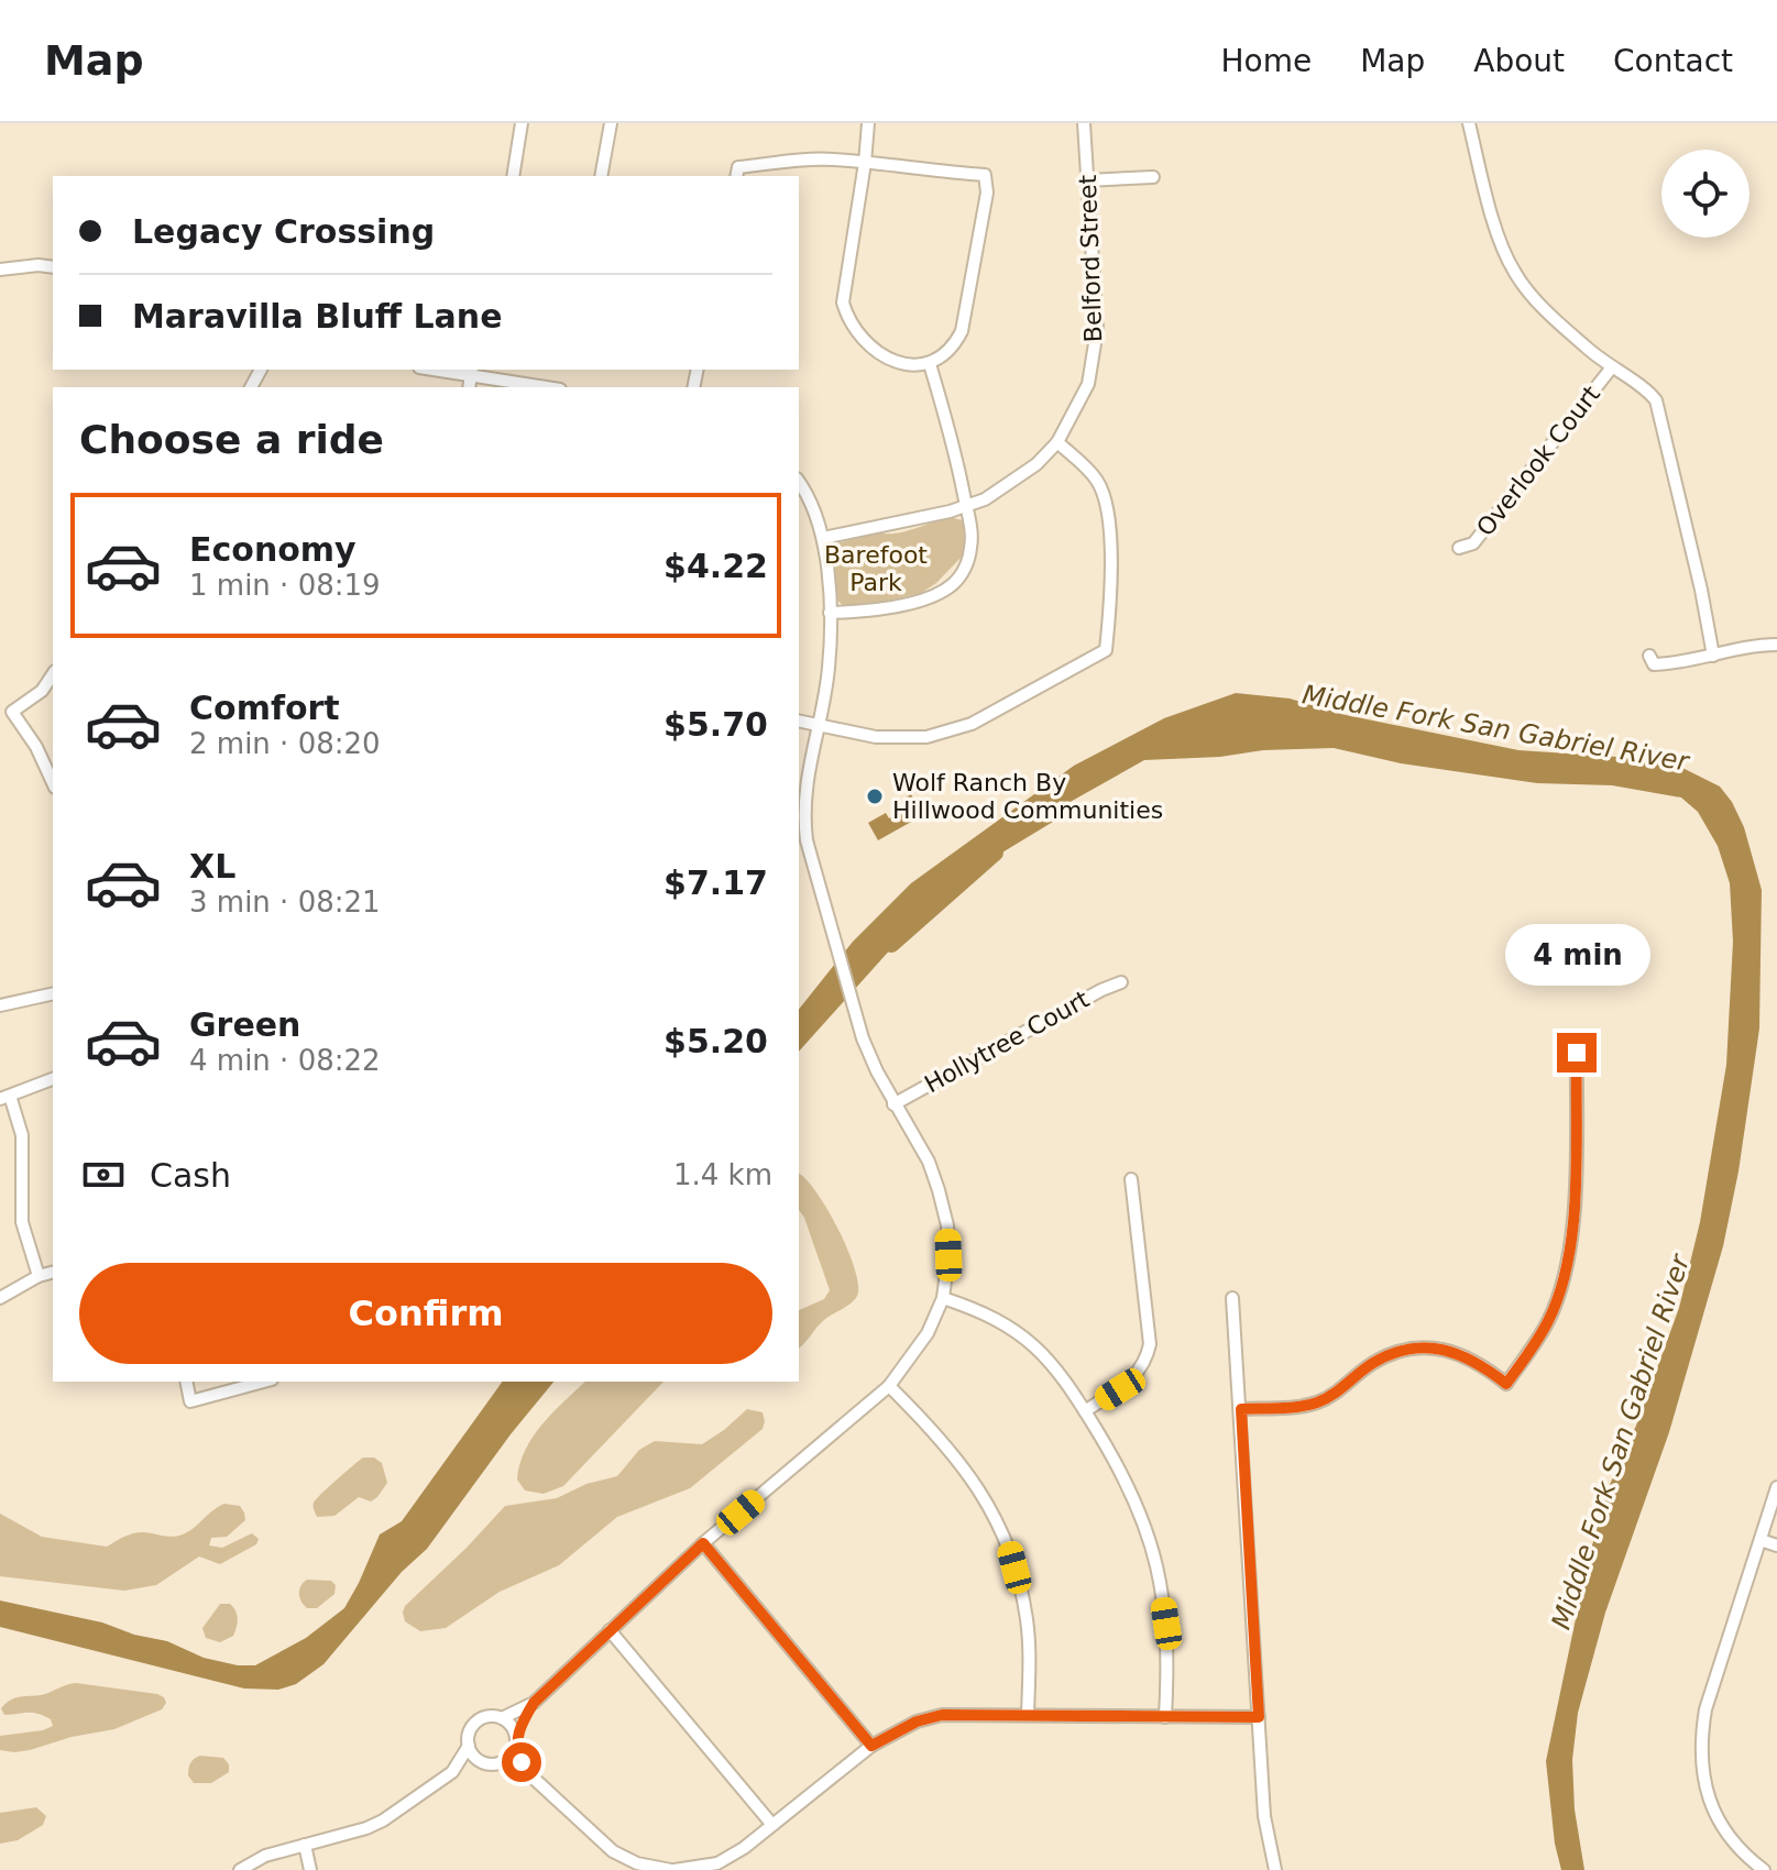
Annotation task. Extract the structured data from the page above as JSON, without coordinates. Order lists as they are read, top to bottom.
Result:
{
  "streets": {
    "street": ["Belford Street", "Overlook Court", "Hollytree Court"]
  },
  "water": ["Middle Fork San Gabriel River"],
  "parks": ["Barefoot Park"],
  "places": ["Wolf Ranch By Hillwood Communities"],
  "page": {
    "header": "Map",
    "nav": [
      "Home",
      "Map",
      "About",
      "Contact"
    ],
    "banner": ["Legacy Crossing", "Maravilla Bluff Lane"],
    "heading": "Choose a ride",
    "list": [
      {
        "name": "Economy",
        "note": "1 min · 08:19",
        "value": "$4.22"
      },
      {
        "name": "Comfort",
        "note": "2 min · 08:20",
        "value": "$5.70"
      },
      {
        "name": "XL",
        "note": "3 min · 08:21",
        "value": "$7.17"
      },
      {
        "name": "Green",
        "note": "4 min · 08:22",
        "value": "$5.20"
      }
    ],
    "bubble": "4 min",
    "pay": ["Cash", "1.4 km"],
    "buttons": "Confirm"
  }
}
